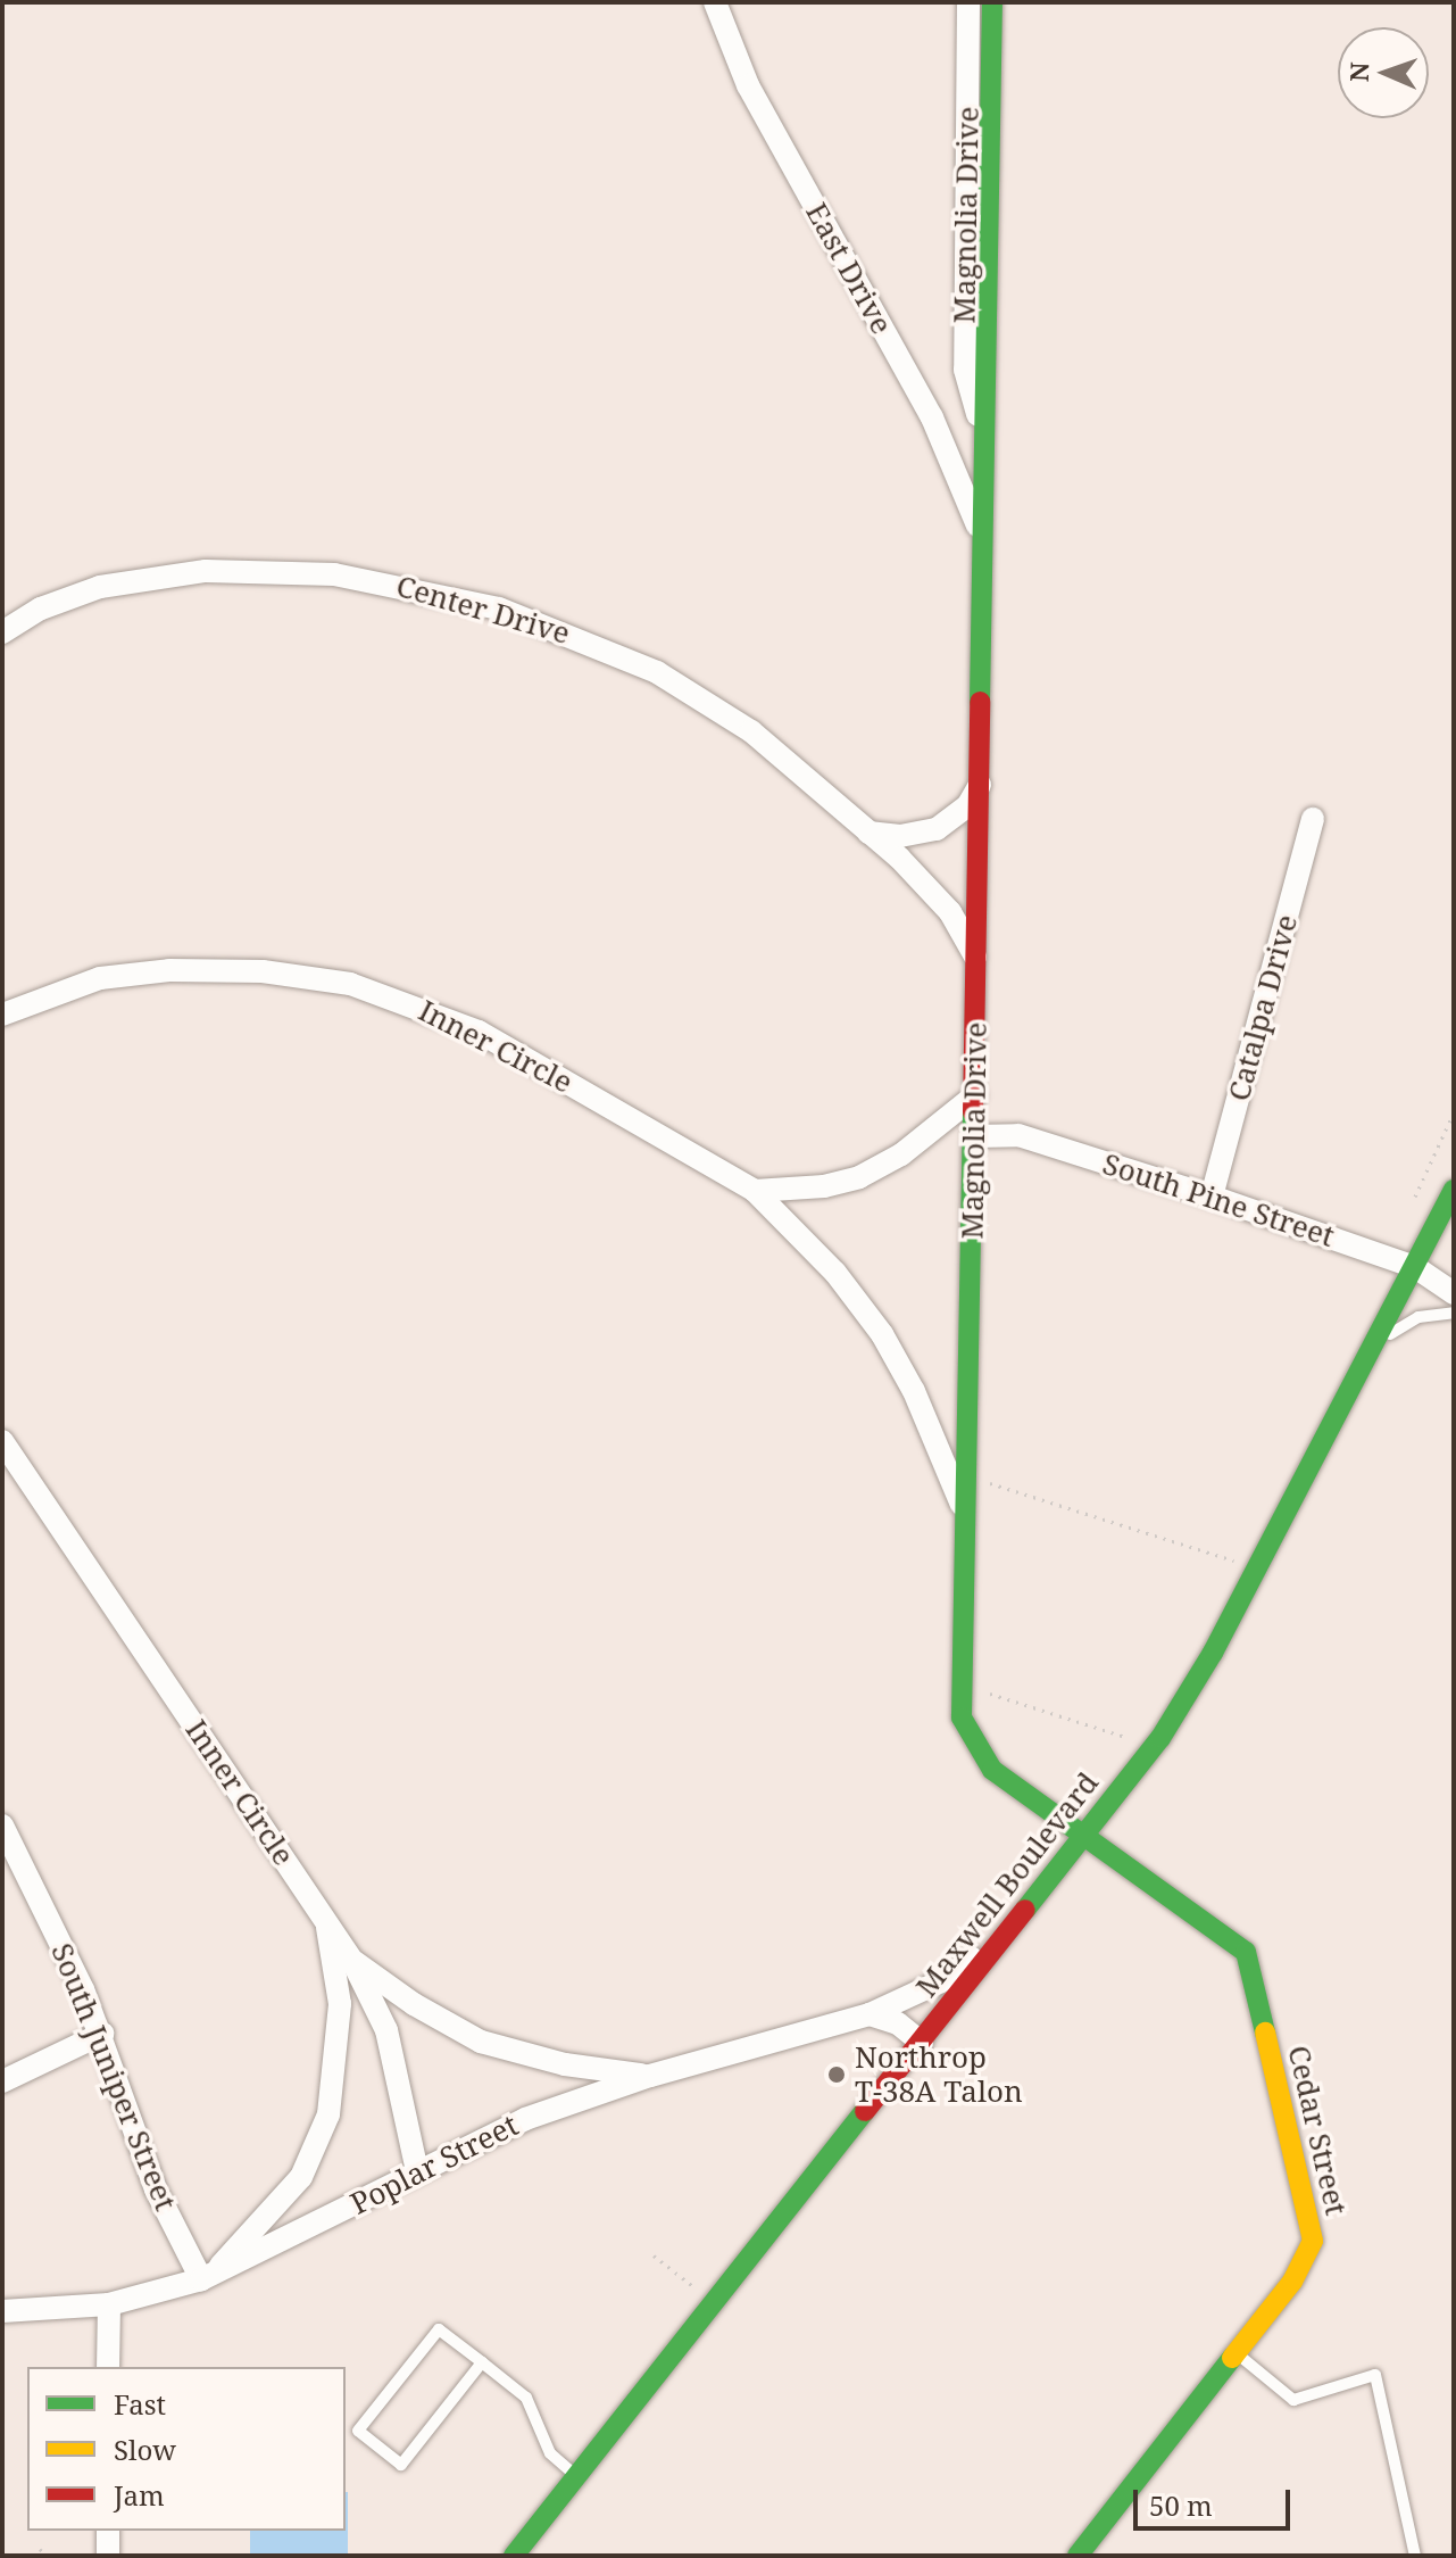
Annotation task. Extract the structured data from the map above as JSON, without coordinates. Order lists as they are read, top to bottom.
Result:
{
  "streets": {
    "street": [
      "Magnolia Drive",
      "East Drive",
      "Center Drive",
      "Catalpa Drive",
      "Inner Circle",
      "South Pine Street",
      "Maxwell Boulevard",
      "South Juniper Street",
      "Cedar Street",
      "Poplar Street"
    ]
  },
  "crossings": [
    ["Magnolia Drive", "East Drive"],
    ["Magnolia Drive", "Center Drive"],
    ["Magnolia Drive", "Inner Circle"],
    ["Magnolia Drive", "South Pine Street"],
    ["Magnolia Drive", "Cedar Street"],
    ["Catalpa Drive", "South Pine Street"],
    ["Inner Circle", "Poplar Street"],
    ["South Pine Street", "Maxwell Boulevard"],
    ["Maxwell Boulevard", "Cedar Street"],
    ["Maxwell Boulevard", "Poplar Street"],
    ["South Juniper Street", "Poplar Street"]
  ],
  "places": ["Northrop T-38A Talon"],
  "legend": ["Fast", "Slow", "Jam"],
  "scale_bar": "50 m",
  "north": "left"
}
